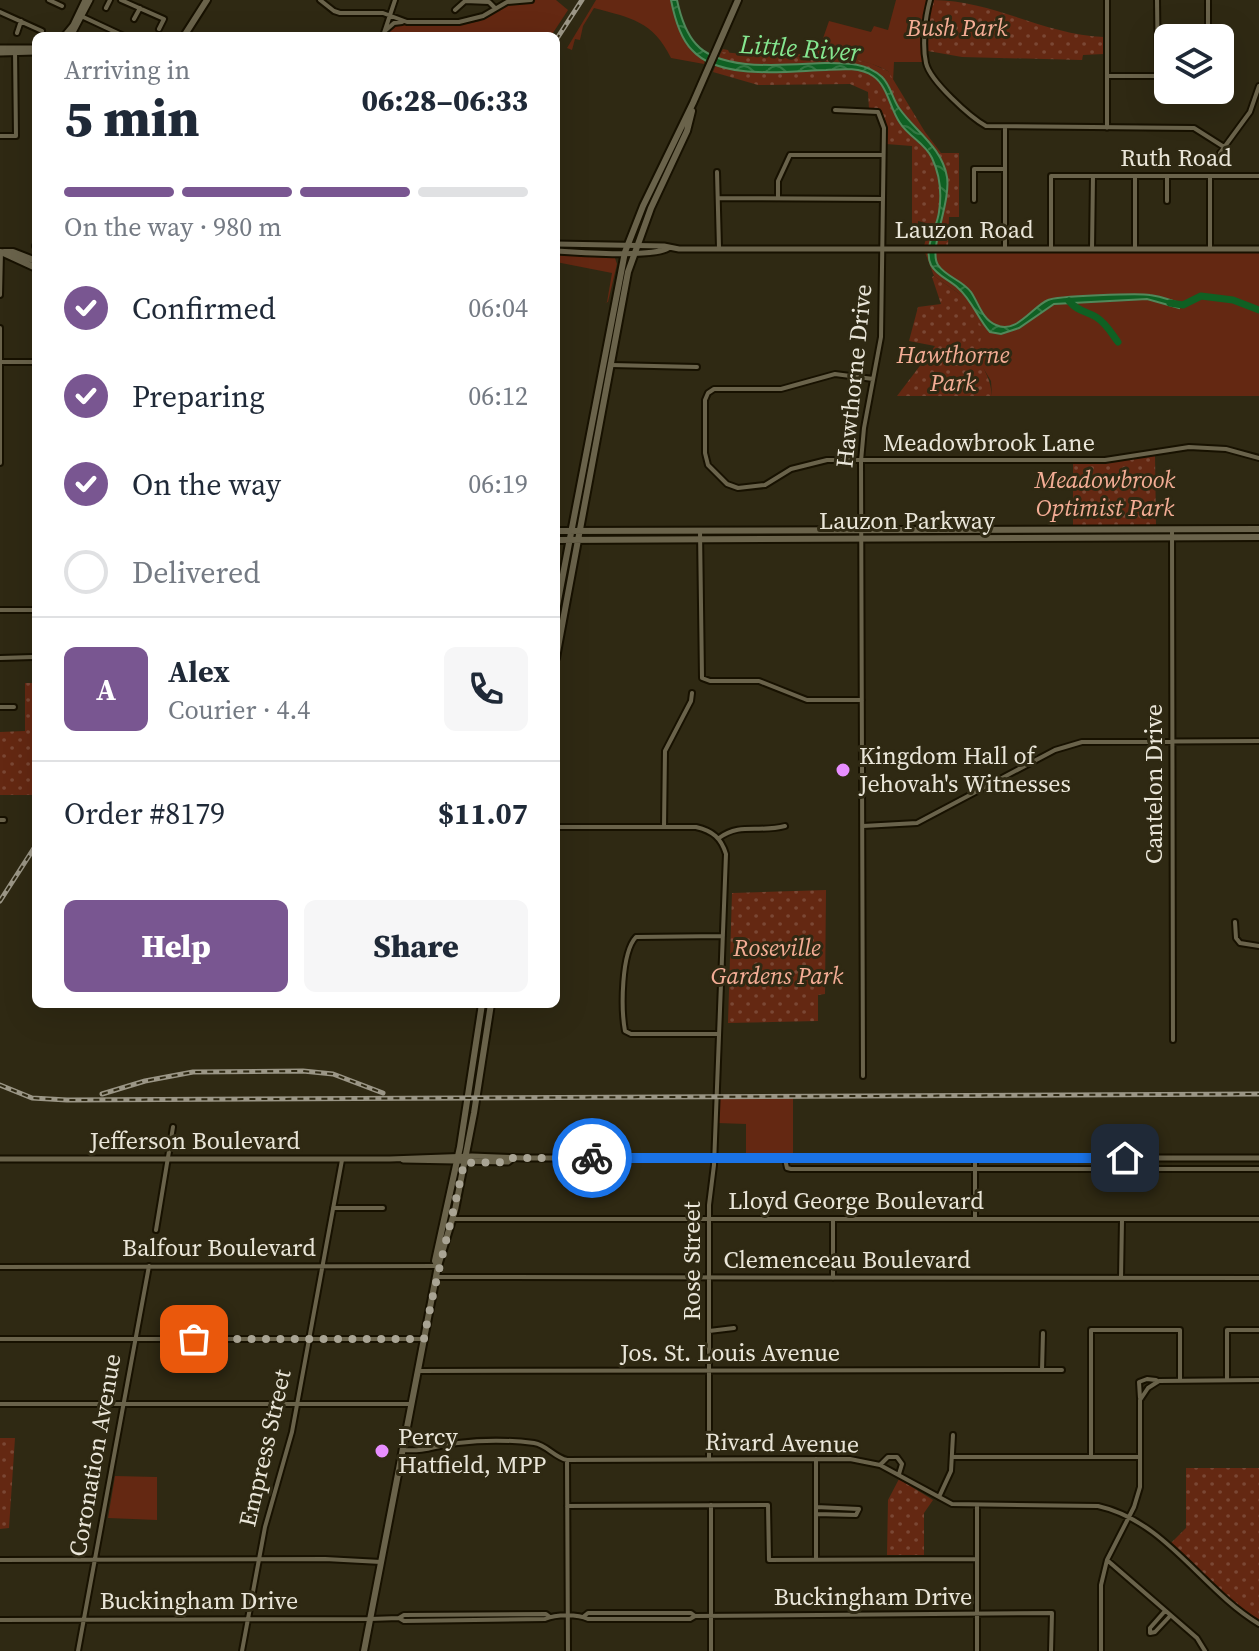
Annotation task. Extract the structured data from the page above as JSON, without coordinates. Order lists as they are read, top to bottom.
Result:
{
  "streets": {
    "main road": ["Lauzon Parkway"],
    "street": [
      "Ruth Road",
      "Lauzon Road",
      "Hawthorne Drive",
      "Meadowbrook Lane",
      "Cantelon Drive",
      "Jefferson Boulevard",
      "Lloyd George Boulevard",
      "Balfour Boulevard",
      "Clemenceau Boulevard",
      "Rose Street",
      "Jos. St. Louis Avenue",
      "Rivard Avenue",
      "Empress Street",
      "Coronation Avenue",
      "Buckingham Drive"
    ]
  },
  "crossings": [
    ["Ruth Road", "Lauzon Road"],
    ["Lauzon Road", "Hawthorne Drive"],
    ["Hawthorne Drive", "Meadowbrook Lane"],
    ["Hawthorne Drive", "Lauzon Parkway"],
    ["Lauzon Parkway", "Cantelon Drive"],
    ["Jefferson Boulevard", "Rose Street"],
    ["Jefferson Boulevard", "Empress Street"],
    ["Lloyd George Boulevard", "Rose Street"],
    ["Balfour Boulevard", "Empress Street"],
    ["Balfour Boulevard", "Coronation Avenue"],
    ["Clemenceau Boulevard", "Rose Street"],
    ["Rose Street", "Jos. St. Louis Avenue"],
    ["Rose Street", "Rivard Avenue"],
    ["Empress Street", "Buckingham Drive"],
    ["Coronation Avenue", "Buckingham Drive"]
  ],
  "water": ["Little River"],
  "parks": [
    "Bush Park",
    "Hawthorne Park",
    "Meadowbrook Optimist Park",
    "Roseville Gardens Park"
  ],
  "places": ["Kingdom Hall of Jehovah's Witnesses", "Percy Hatfield, MPP"],
  "page": {
    "heading": ["5 min", "Arriving in", "06:28–06:33"],
    "panel": [
      "Alex",
      "Courier · 4.4",
      "Order #8179",
      "$11.07"
    ],
    "bar": "On the way · 980 m",
    "list": [
      ["Confirmed", "06:04"],
      ["Preparing", "06:12"],
      ["On the way", "06:19"],
      "Delivered"
    ],
    "round": "A",
    "buttons": ["Help", "Share"]
  }
}
